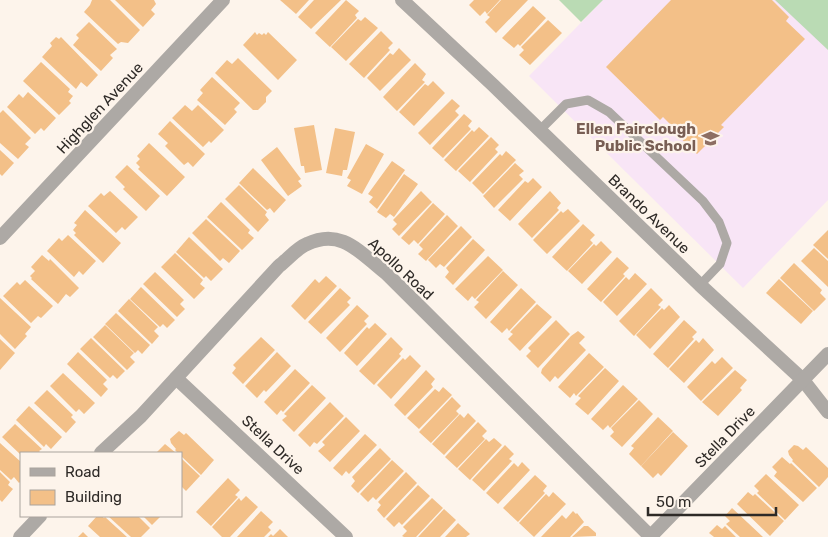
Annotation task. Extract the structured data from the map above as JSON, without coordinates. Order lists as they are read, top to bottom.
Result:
{
  "streets": {
    "street": [
      "Highglen Avenue",
      "Brando Avenue",
      "Apollo Road",
      "Stella Drive"
    ]
  },
  "crossings": [
    ["Brando Avenue", "Stella Drive"],
    ["Apollo Road", "Stella Drive"]
  ],
  "places": {
    "school or university": ["Ellen Fairclough Public School"]
  },
  "legend": ["Road", "Building"],
  "scale_bar": "50 m"
}
